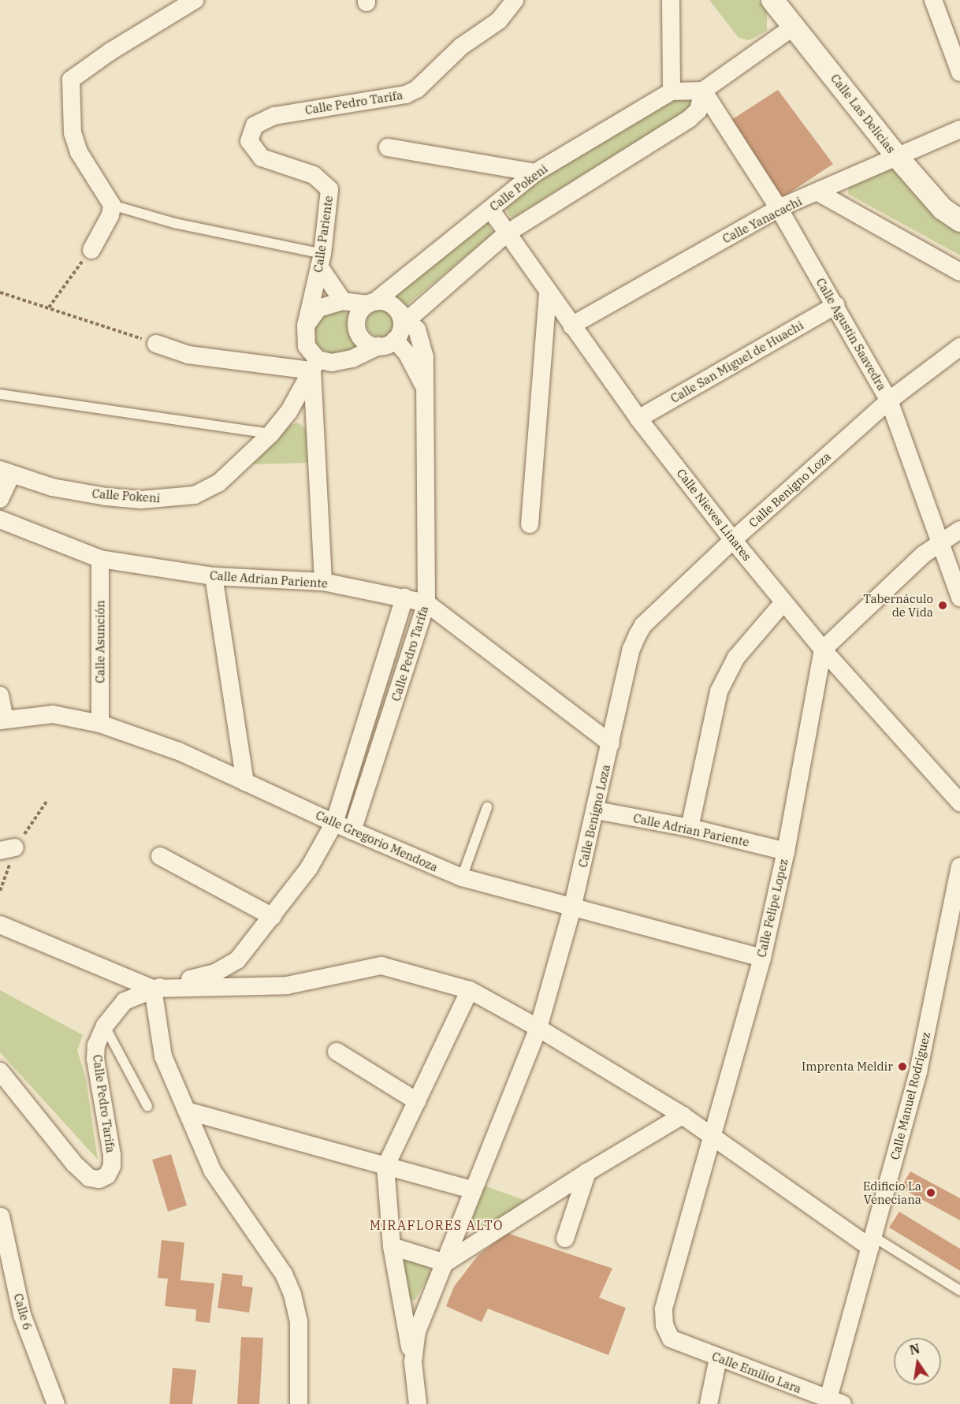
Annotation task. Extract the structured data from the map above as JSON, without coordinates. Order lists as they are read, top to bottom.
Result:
{
  "streets": {
    "street": [
      "Calle Pedro Tarifa",
      "Calle Las Delicias",
      "Calle Pokeni",
      "Calle Yanacachi",
      "Calle Pariente",
      "Calle Agustin Saavedra",
      "Calle San Miguel de Huachi",
      "Calle Benigno Loza",
      "Calle Nieves Linares",
      "Calle Adrian Pariente",
      "Calle Asunción",
      "Calle Gregorio Mendoza",
      "Calle Felipe Lopez",
      "Calle Manuel Rodriguez",
      "Calle 6",
      "Calle Emilio Lara"
    ]
  },
  "crossings": [
    ["Calle Pedro Tarifa", "Calle Pokeni"],
    ["Calle Pedro Tarifa", "Calle Pariente"],
    ["Calle Pedro Tarifa", "Calle Adrian Pariente"],
    ["Calle Pedro Tarifa", "Calle Gregorio Mendoza"],
    ["Calle Las Delicias", "Calle Yanacachi"],
    ["Calle Pokeni", "Calle Pariente"],
    ["Calle Pokeni", "Calle Agustin Saavedra"],
    ["Calle Pokeni", "Calle Nieves Linares"],
    ["Calle Yanacachi", "Calle Agustin Saavedra"],
    ["Calle Yanacachi", "Calle Nieves Linares"],
    ["Calle Agustin Saavedra", "Calle San Miguel de Huachi"],
    ["Calle Agustin Saavedra", "Calle Benigno Loza"],
    ["Calle San Miguel de Huachi", "Calle Nieves Linares"],
    ["Calle Benigno Loza", "Calle Nieves Linares"],
    ["Calle Benigno Loza", "Calle Adrian Pariente"],
    ["Calle Benigno Loza", "Calle Gregorio Mendoza"],
    ["Calle Nieves Linares", "Calle Felipe Lopez"],
    ["Calle Adrian Pariente", "Calle Asunción"],
    ["Calle Adrian Pariente", "Calle Felipe Lopez"],
    ["Calle Asunción", "Calle Gregorio Mendoza"],
    ["Calle Gregorio Mendoza", "Calle Felipe Lopez"],
    ["Calle Felipe Lopez", "Calle Emilio Lara"],
    ["Calle Manuel Rodriguez", "Calle Emilio Lara"]
  ],
  "districts": ["MIRAFLORES ALTO"],
  "places": ["Tabernáculo de Vida", "Imprenta Meldir", "Edificio La Veneciana"],
  "north": "top"
}
